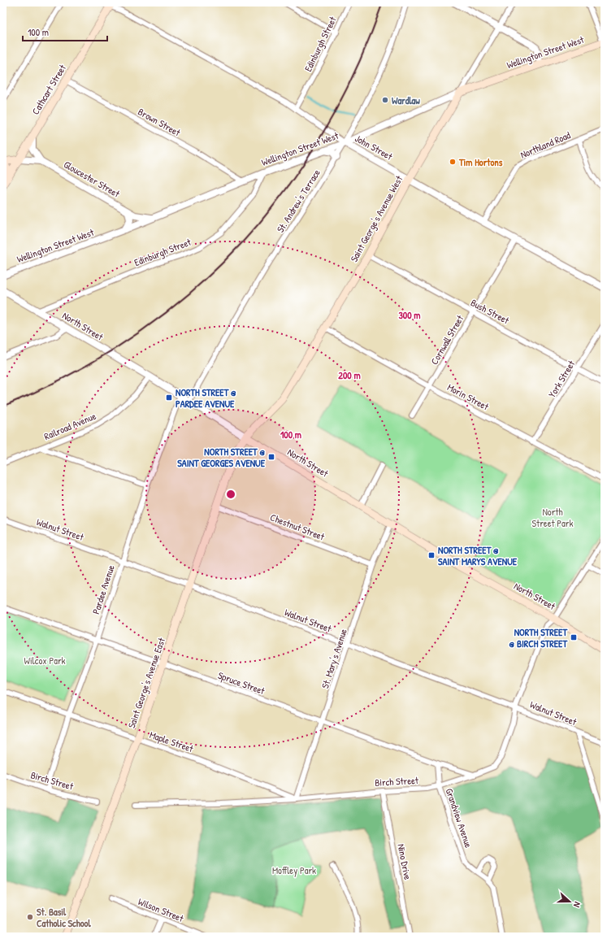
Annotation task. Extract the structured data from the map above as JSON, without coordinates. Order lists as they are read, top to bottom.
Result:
{
  "streets": {
    "main road": [
      "Wellington Street West",
      "Cathcart Street",
      "Saint George's Avenue West",
      "North Street",
      "Saint George's Avenue East"
    ],
    "street": [
      "Edinburgh Street",
      "Brown Street",
      "Northland Road",
      "John Street",
      "Gloucester Street",
      "St. Andrew's Terrace",
      "Bush Street",
      "Cornwall Street",
      "York Street",
      "Morin Street",
      "Railroad Avenue",
      "Chestnut Street",
      "Walnut Street",
      "Pardee Avenue",
      "St. Mary's Avenue",
      "Spruce Street",
      "Maple Street",
      "Birch Street",
      "Grandview Avenue",
      "Nino Drive",
      "Wilson Street"
    ]
  },
  "crossings": [
    ["Edinburgh Street", "Wellington Street West"],
    ["Edinburgh Street", "John Street"],
    ["Edinburgh Street", "North Street"],
    ["Wellington Street West", "Brown Street"],
    ["Wellington Street West", "John Street"],
    ["Wellington Street West", "Gloucester Street"],
    ["Wellington Street West", "St. Andrew's Terrace"],
    ["Wellington Street West", "Saint George's Avenue West"],
    ["Cathcart Street", "Brown Street"],
    ["Cathcart Street", "John Street"],
    ["Cathcart Street", "Gloucester Street"],
    ["Northland Road", "John Street"],
    ["John Street", "St. Andrew's Terrace"],
    ["John Street", "Saint George's Avenue West"],
    ["John Street", "Cornwall Street"],
    ["St. Andrew's Terrace", "North Street"],
    ["Saint George's Avenue West", "Bush Street"],
    ["Saint George's Avenue West", "North Street"],
    ["Saint George's Avenue West", "Morin Street"],
    ["Saint George's Avenue West", "Saint George's Avenue East"],
    ["Bush Street", "Cornwall Street"],
    ["Bush Street", "York Street"],
    ["North Street", "Railroad Avenue"],
    ["North Street", "Pardee Avenue"],
    ["North Street", "St. Mary's Avenue"],
    ["North Street", "Saint George's Avenue East"],
    ["North Street", "Birch Street"],
    ["Cornwall Street", "Morin Street"],
    ["York Street", "Morin Street"],
    ["Chestnut Street", "St. Mary's Avenue"],
    ["Chestnut Street", "Saint George's Avenue East"],
    ["Walnut Street", "Pardee Avenue"],
    ["Walnut Street", "St. Mary's Avenue"],
    ["Walnut Street", "Saint George's Avenue East"],
    ["Walnut Street", "Birch Street"],
    ["Pardee Avenue", "Spruce Street"],
    ["Pardee Avenue", "Maple Street"],
    ["Pardee Avenue", "Birch Street"],
    ["St. Mary's Avenue", "Spruce Street"],
    ["St. Mary's Avenue", "Maple Street"],
    ["St. Mary's Avenue", "Birch Street"],
    ["Saint George's Avenue East", "Spruce Street"],
    ["Saint George's Avenue East", "Maple Street"],
    ["Spruce Street", "Birch Street"],
    ["Spruce Street", "Grandview Avenue"],
    ["Maple Street", "Birch Street"],
    ["Birch Street", "Grandview Avenue"],
    ["Birch Street", "Nino Drive"]
  ],
  "parks": ["North Street Park", "Wilcox Park", "Moffley Park"],
  "places": {
    "other": ["Wardlaw", "Tim Hortons", "St. Basil Catholic School"],
    "transit": [
      "NORTH STREET @ PARDEE AVENUE",
      "NORTH STREET @ SAINT GEORGES AVENUE",
      "NORTH STREET @ SAINT MARYS AVENUE",
      "NORTH STREET @ BIRCH STREET"
    ]
  },
  "scale_bar": "100 m",
  "north": "right",
  "rings": ["300 m", "200 m", "100 m"]
}
